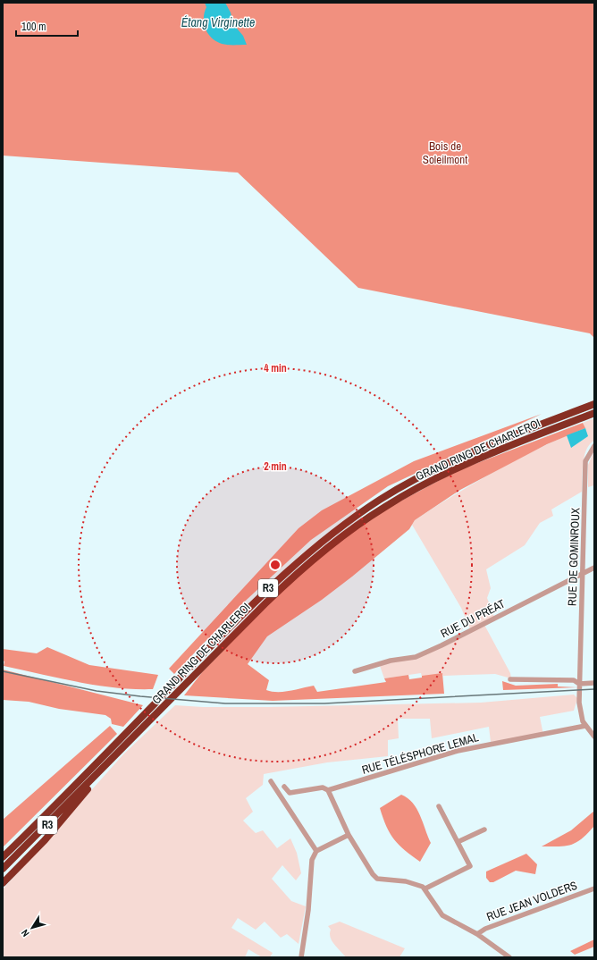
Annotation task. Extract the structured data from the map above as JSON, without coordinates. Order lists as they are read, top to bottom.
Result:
{
  "streets": {
    "highway": ["GRAND RING DE CHARLEROI", "R3"],
    "street": [
      "RUE DE GOMINROUX",
      "RUE DU PRÉAT",
      "RUE TÉLÉSPHORE LEMAL",
      "RUE JEAN VOLDERS"
    ]
  },
  "crossings": [
    ["RUE DE GOMINROUX", "RUE DU PRÉAT"],
    ["RUE DE GOMINROUX", "RUE TÉLÉSPHORE LEMAL"]
  ],
  "water": ["Étang Virginette"],
  "parks": ["Bois de Soleilmont"],
  "scale_bar": "100 m",
  "north": "bottom left",
  "rings": ["4 min", "2 min"]
}
